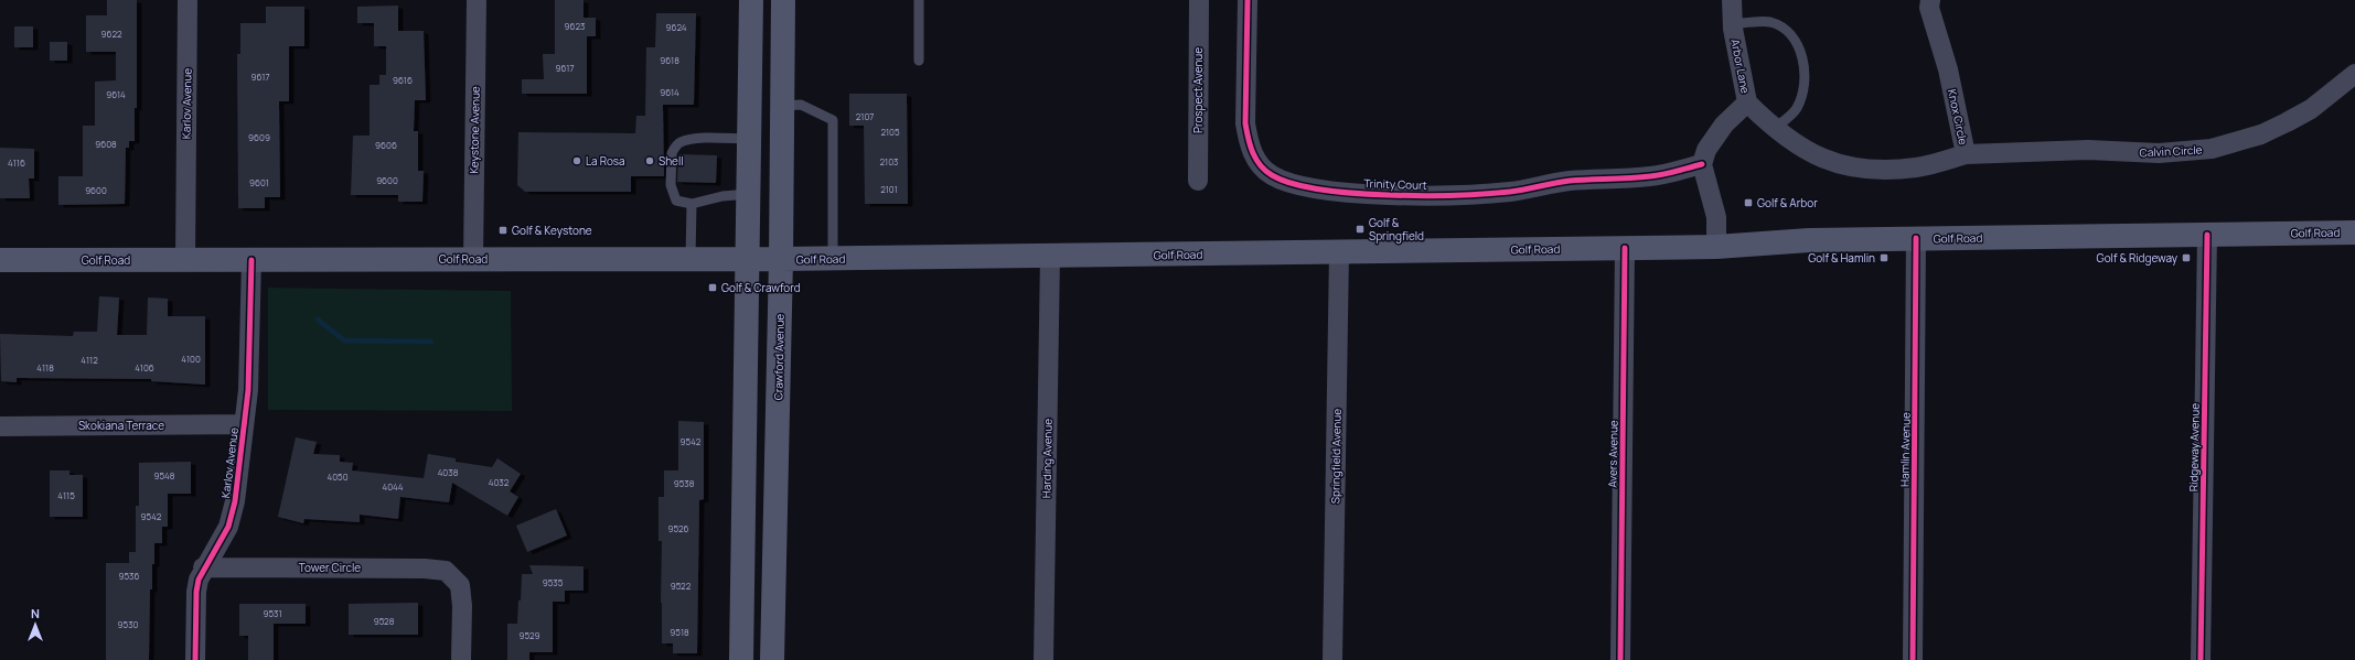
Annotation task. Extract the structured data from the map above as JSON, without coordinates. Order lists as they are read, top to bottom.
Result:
{
  "streets": {
    "main road": ["Golf Road", "Crawford Avenue"],
    "street": [
      "Arbor Lane",
      "Prospect Avenue",
      "Karlov Avenue",
      "Knox Circle",
      "Keystone Avenue",
      "Calvin Circle",
      "Trinity Court",
      "Skokiana Terrace",
      "Ridgeway Avenue",
      "Hamlin Avenue",
      "Avers Avenue",
      "Springfield Avenue",
      "Harding Avenue",
      "Tower Circle"
    ]
  },
  "crossings": [
    ["Arbor Lane", "Knox Circle"],
    ["Arbor Lane", "Trinity Court"],
    ["Karlov Avenue", "Golf Road"],
    ["Karlov Avenue", "Skokiana Terrace"],
    ["Karlov Avenue", "Tower Circle"],
    ["Knox Circle", "Calvin Circle"],
    ["Keystone Avenue", "Golf Road"],
    ["Golf Road", "Crawford Avenue"],
    ["Golf Road", "Ridgeway Avenue"],
    ["Golf Road", "Hamlin Avenue"],
    ["Golf Road", "Avers Avenue"],
    ["Golf Road", "Springfield Avenue"],
    ["Golf Road", "Harding Avenue"]
  ],
  "places": {
    "other": ["La Rosa", "Shell"],
    "transit": [
      "Golf & Arbor",
      "Golf & Springfield",
      "Golf & Keystone",
      "Golf & Hamlin",
      "Golf & Ridgeway",
      "Golf & Crawford"
    ]
  },
  "house_numbers": [
    "9623",
    "9624",
    "9622",
    "9618",
    "9617",
    "9617",
    "9616",
    "9614",
    "9614",
    "2107",
    "2105",
    "9609",
    "9608",
    "9606",
    "2103",
    "4116",
    "9600",
    "9601",
    "2101",
    "9600",
    "4100",
    "4112",
    "4118",
    "4106",
    "9542",
    "4038",
    "9548",
    "4050",
    "4032",
    "9538",
    "4044",
    "4115",
    "9542",
    "9526",
    "9536",
    "9535",
    "9522",
    "9531",
    "9528",
    "9530",
    "9518",
    "9529"
  ],
  "north": "top"
}
